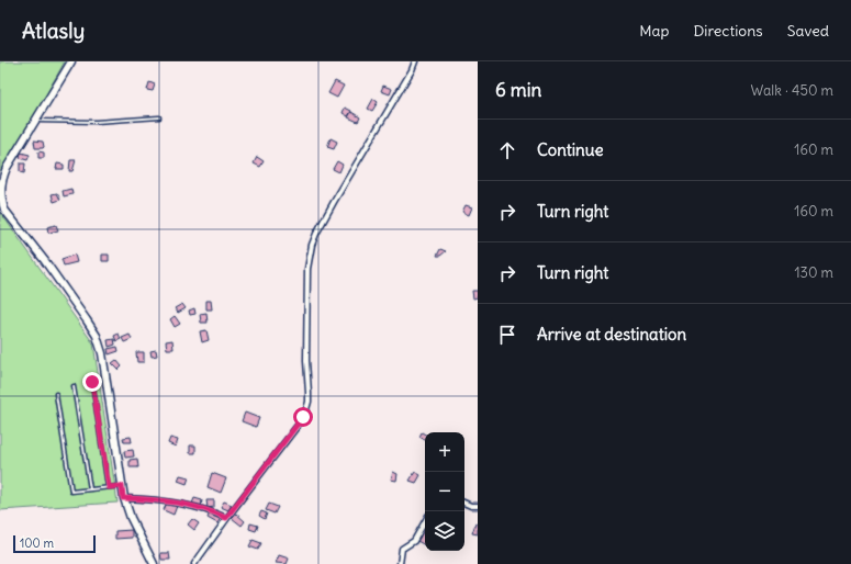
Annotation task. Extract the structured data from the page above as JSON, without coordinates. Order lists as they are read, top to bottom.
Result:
{
  "scale_bar": "100 m",
  "page": {
    "header": "Atlasly",
    "nav": ["Map", "Directions", "Saved"],
    "heading": ["6 min", "Walk · 450 m"],
    "list": [
      ["Continue", "160 m"],
      ["Turn right", "160 m"],
      ["Turn right", "130 m"],
      "Arrive at destination"
    ],
    "map_buttons": ["+", "−"],
    "scale": "100 m"
  }
}
